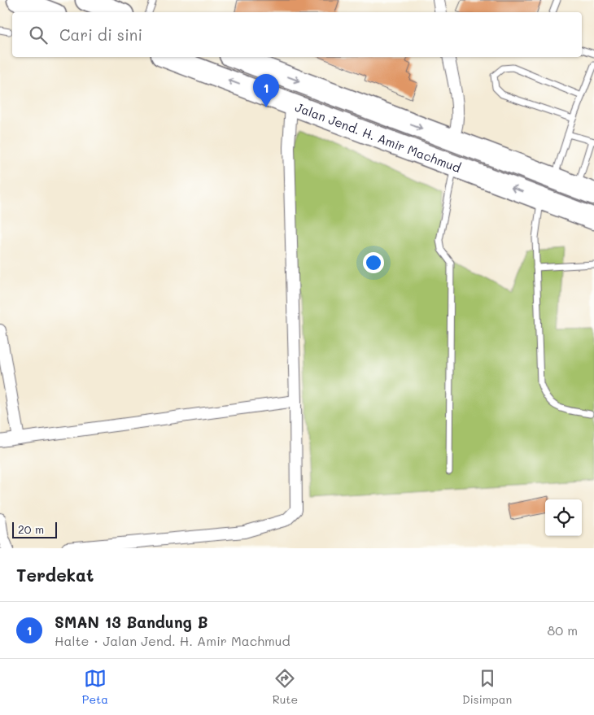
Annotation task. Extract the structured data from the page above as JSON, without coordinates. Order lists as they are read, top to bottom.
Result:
{
  "streets": {
    "highway": ["Jalan Jend. H. Amir Machmud"]
  },
  "scale_bar": "20 m",
  "page": {
    "search": "Cari di sini",
    "pins": "1",
    "scale": "20 m",
    "heading": "Terdekat",
    "list": [
      {
        "mark": "1",
        "name": "SMAN 13 Bandung B",
        "note": "Halte · Jalan Jend. H. Amir Machmud",
        "value": "80 m"
      }
    ],
    "nav": ["Peta", "Rute", "Disimpan"]
  }
}
